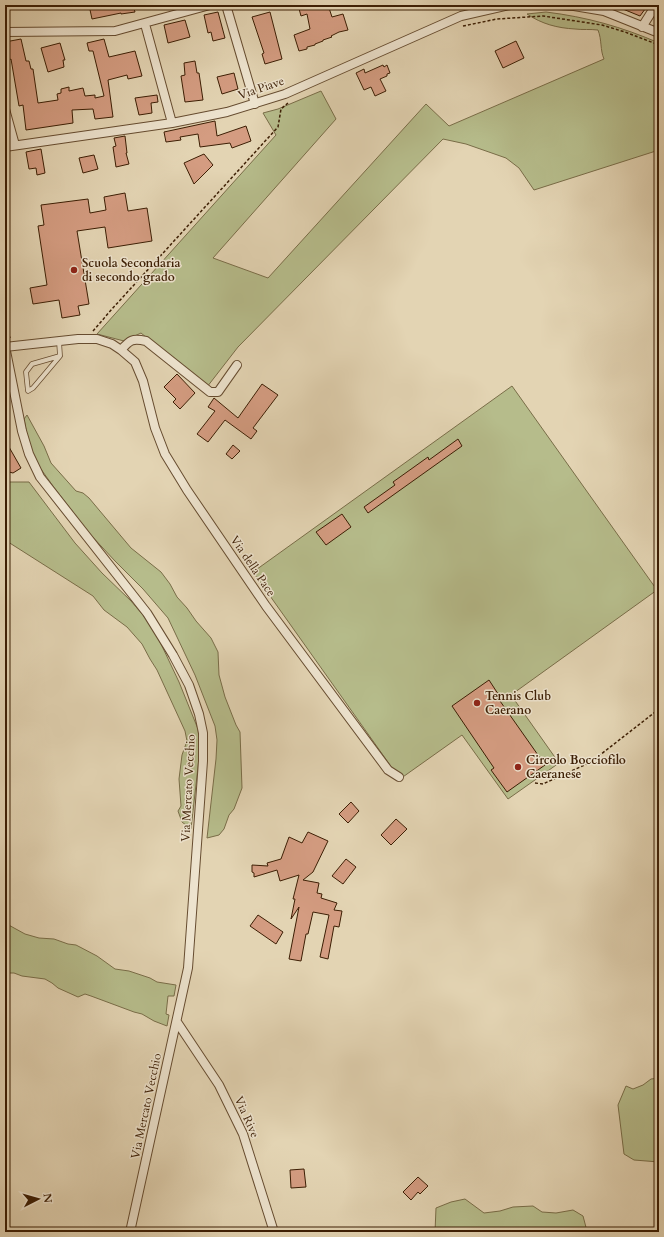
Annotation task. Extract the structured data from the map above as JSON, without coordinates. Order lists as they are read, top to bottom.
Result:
{
  "streets": {
    "street": [
      "Via Piave",
      "Via della Pace",
      "Via Mercato Vecchio",
      "Via Rive"
    ]
  },
  "crossings": [
    ["Via della Pace", "Via Mercato Vecchio"],
    ["Via Mercato Vecchio", "Via Rive"]
  ],
  "places": ["Scuola Secondaria di secondo grado", "Tennis Club Caerano", "Circolo Bocciofilo Caeranese"],
  "north": "right"
}
